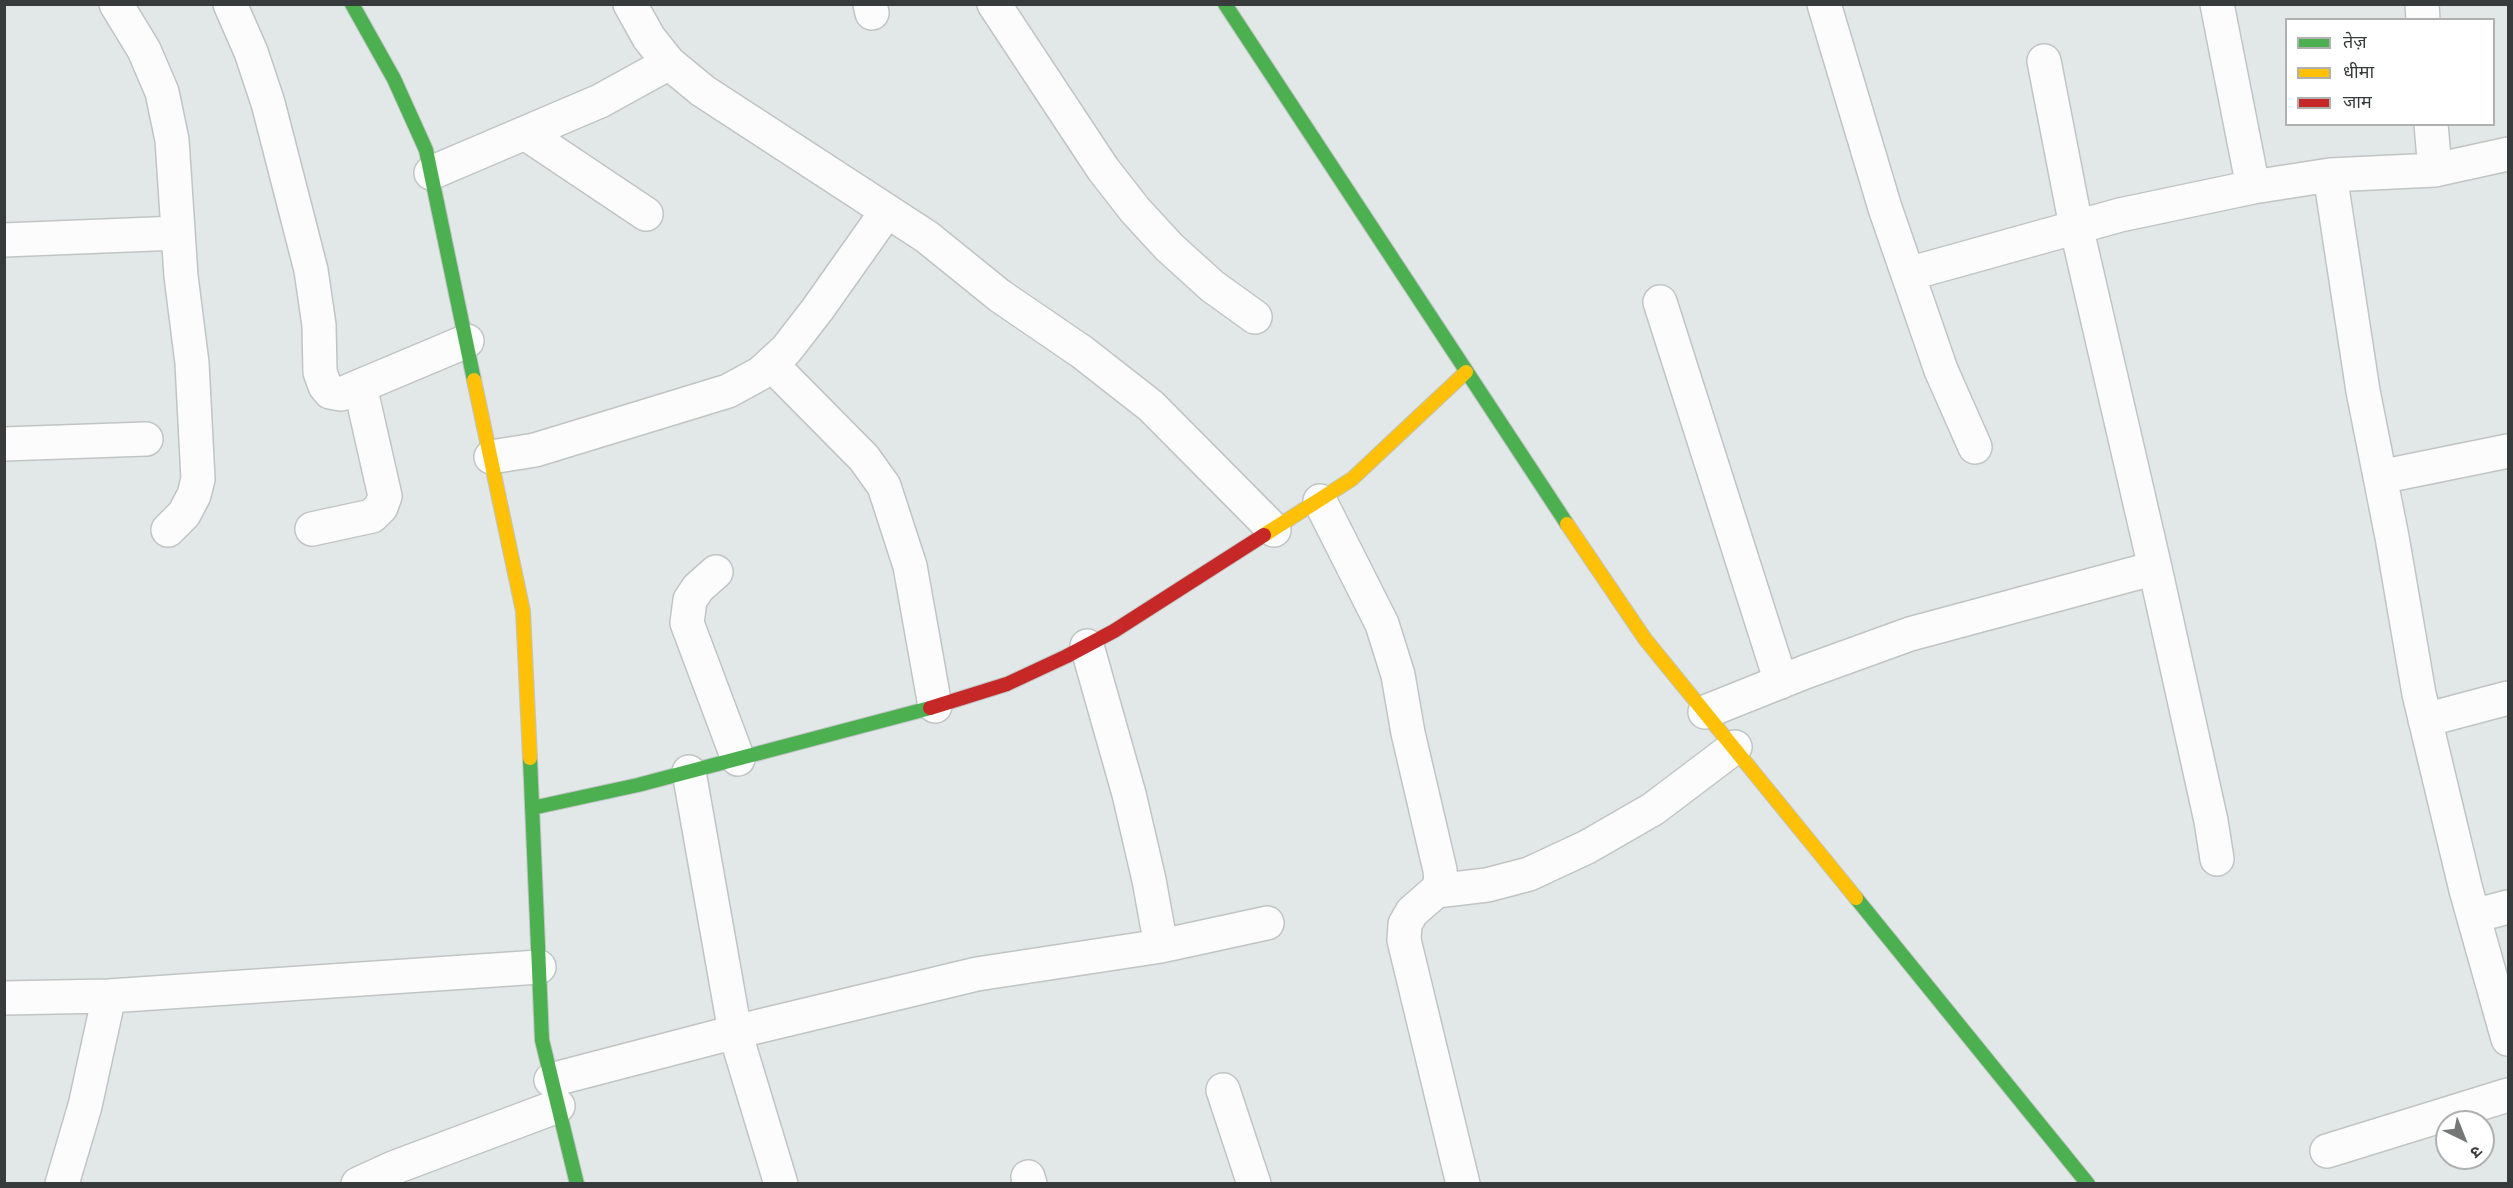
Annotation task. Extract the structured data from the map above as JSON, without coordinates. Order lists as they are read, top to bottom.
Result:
{
  "legend": ["तेज़", "धीमा", "जाम"],
  "north": "bottom right"
}
